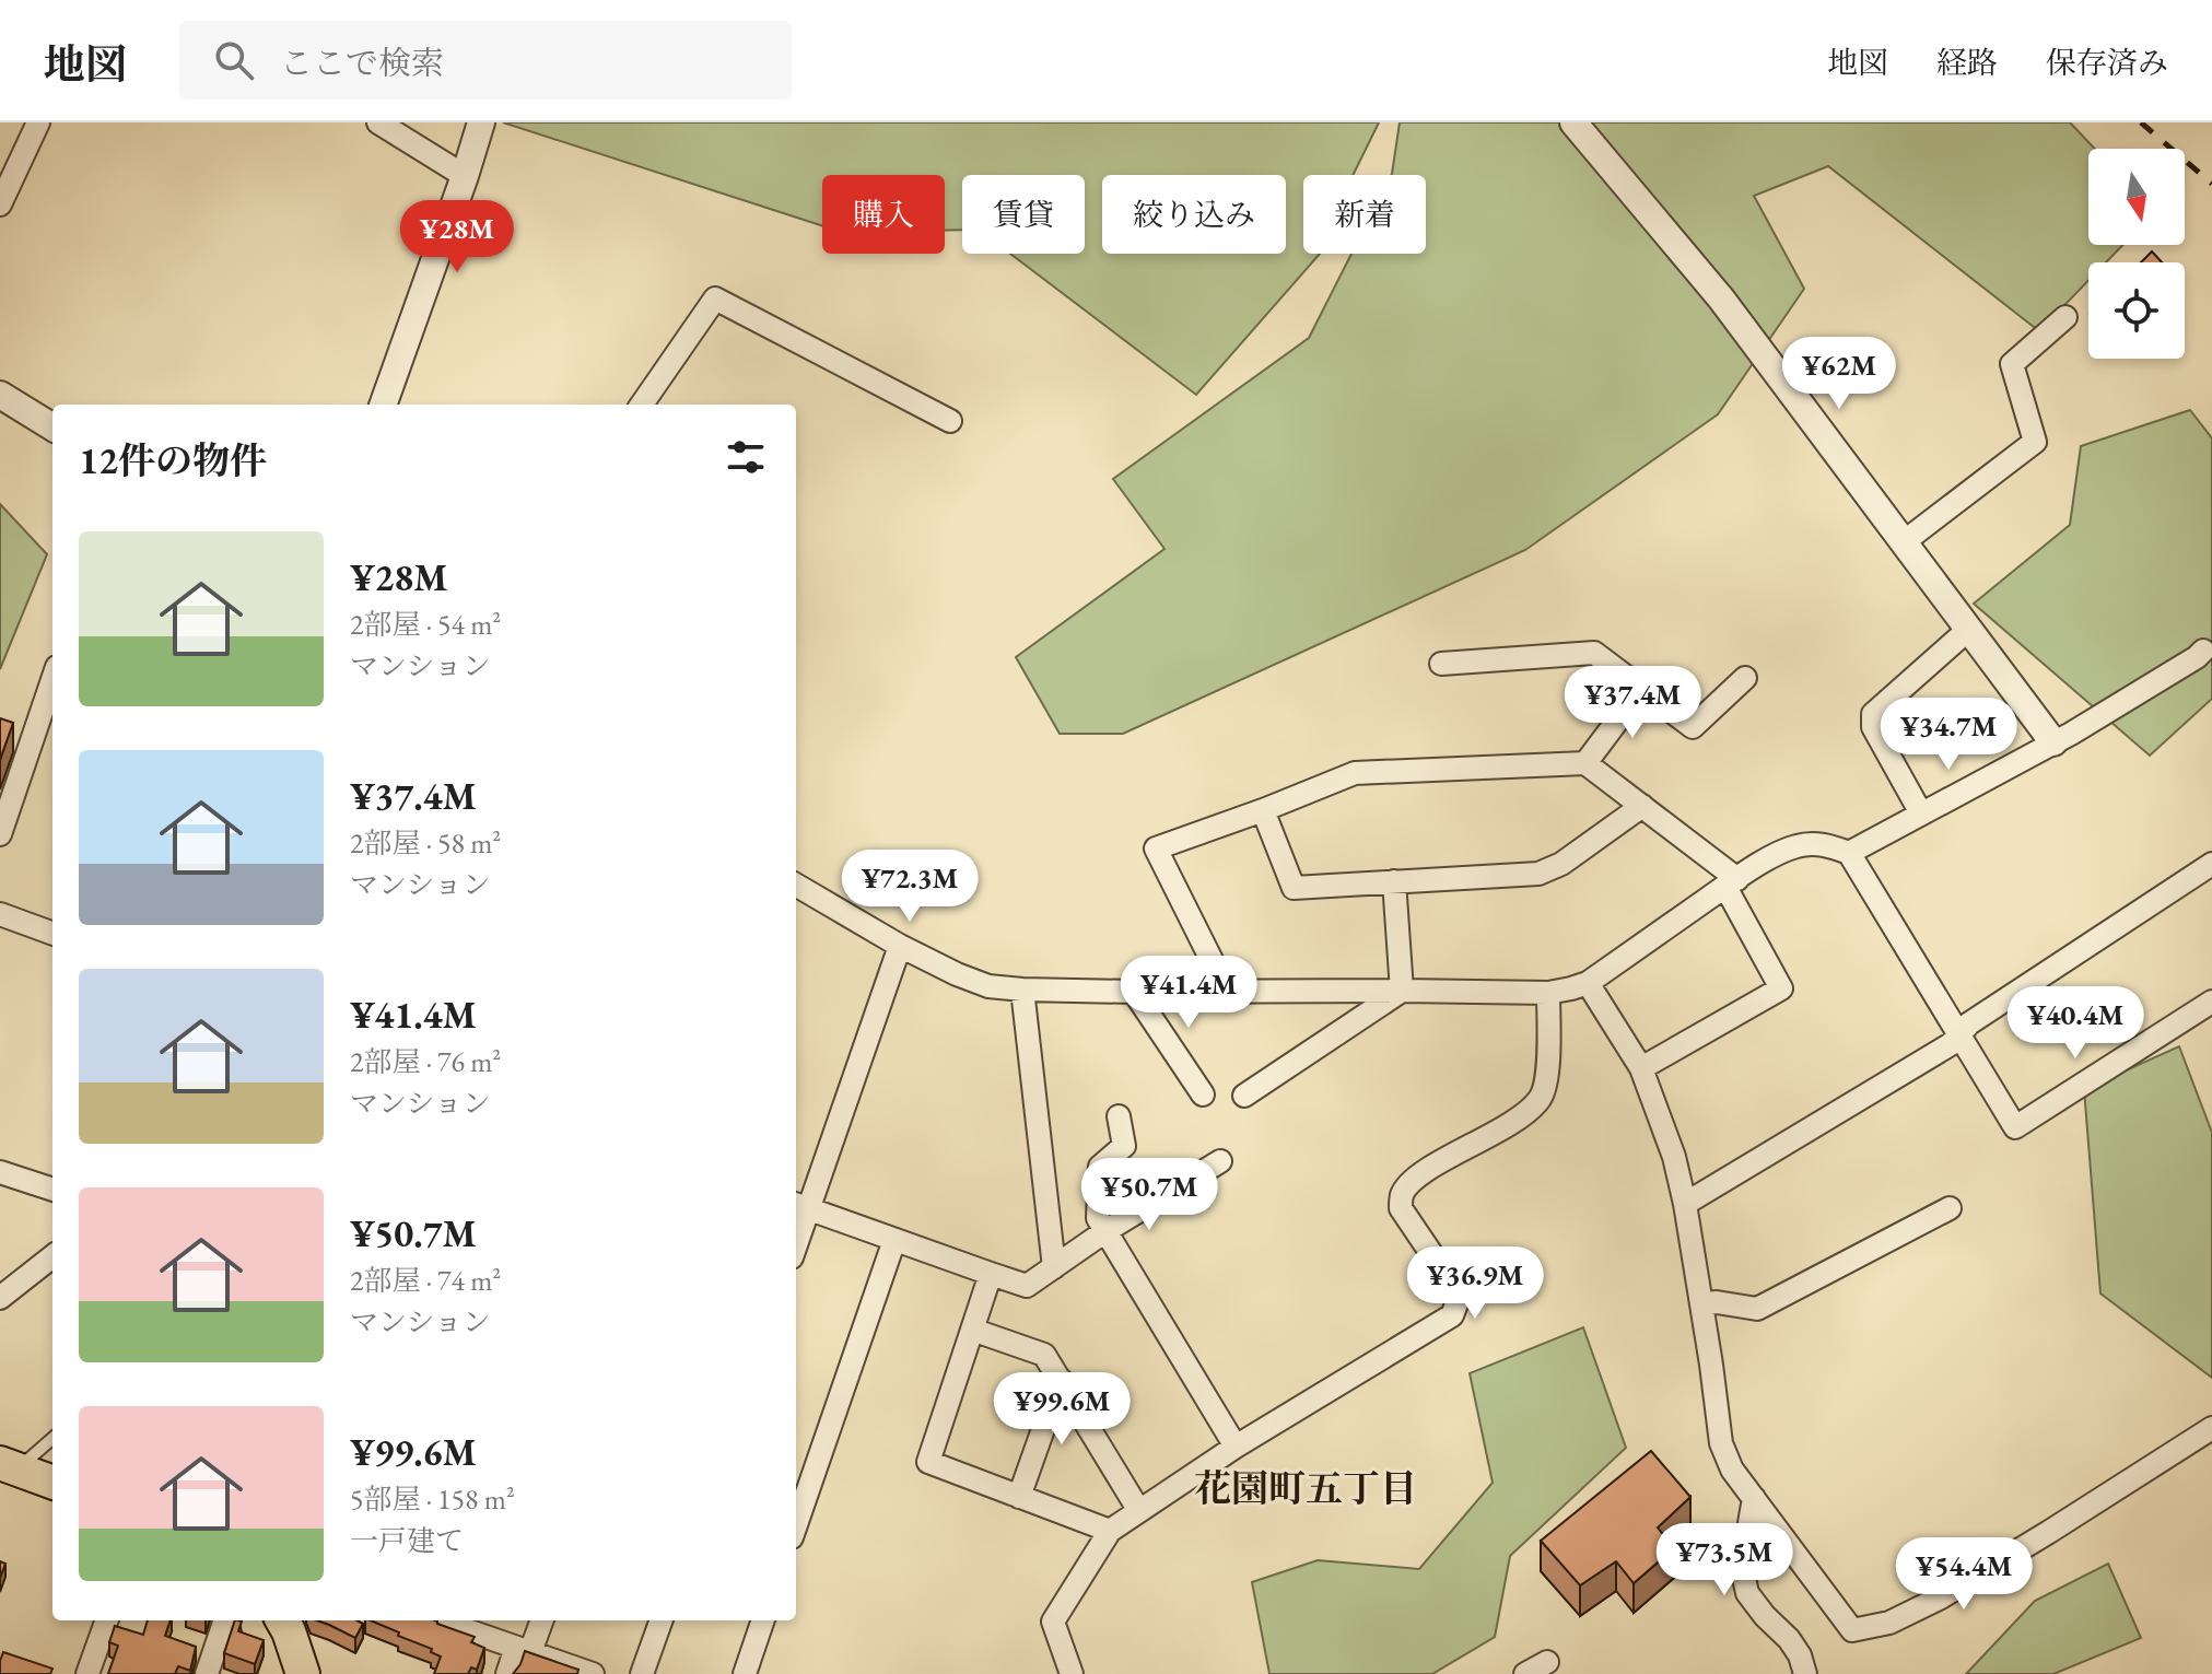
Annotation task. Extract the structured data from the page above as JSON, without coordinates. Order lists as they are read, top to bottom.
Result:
{
  "districts": ["花園町五丁目"],
  "north": "bottom",
  "page": {
    "header": "地図",
    "search": "ここで検索",
    "nav": ["地図", "経路", "保存済み"],
    "chip": [
      "購入",
      "賃貸",
      "絞り込み",
      "新着"
    ],
    "price": [
      "¥28M",
      "¥62M",
      "¥37.4M",
      "¥34.7M",
      "¥72.3M",
      "¥41.4M",
      "¥40.4M",
      "¥50.7M",
      "¥36.9M",
      "¥99.6M",
      "¥73.5M",
      "¥54.4M"
    ],
    "heading": "12件の物件",
    "list": [
      {
        "name": "¥28M",
        "note": "2部屋 · 54 m² · マンション"
      },
      {
        "name": "¥37.4M",
        "note": "2部屋 · 58 m² · マンション"
      },
      {
        "name": "¥41.4M",
        "note": "2部屋 · 76 m² · マンション"
      },
      {
        "name": "¥50.7M",
        "note": "2部屋 · 74 m² · マンション"
      },
      {
        "name": "¥99.6M",
        "note": "5部屋 · 158 m² · 一戸建て"
      }
    ]
  }
}
